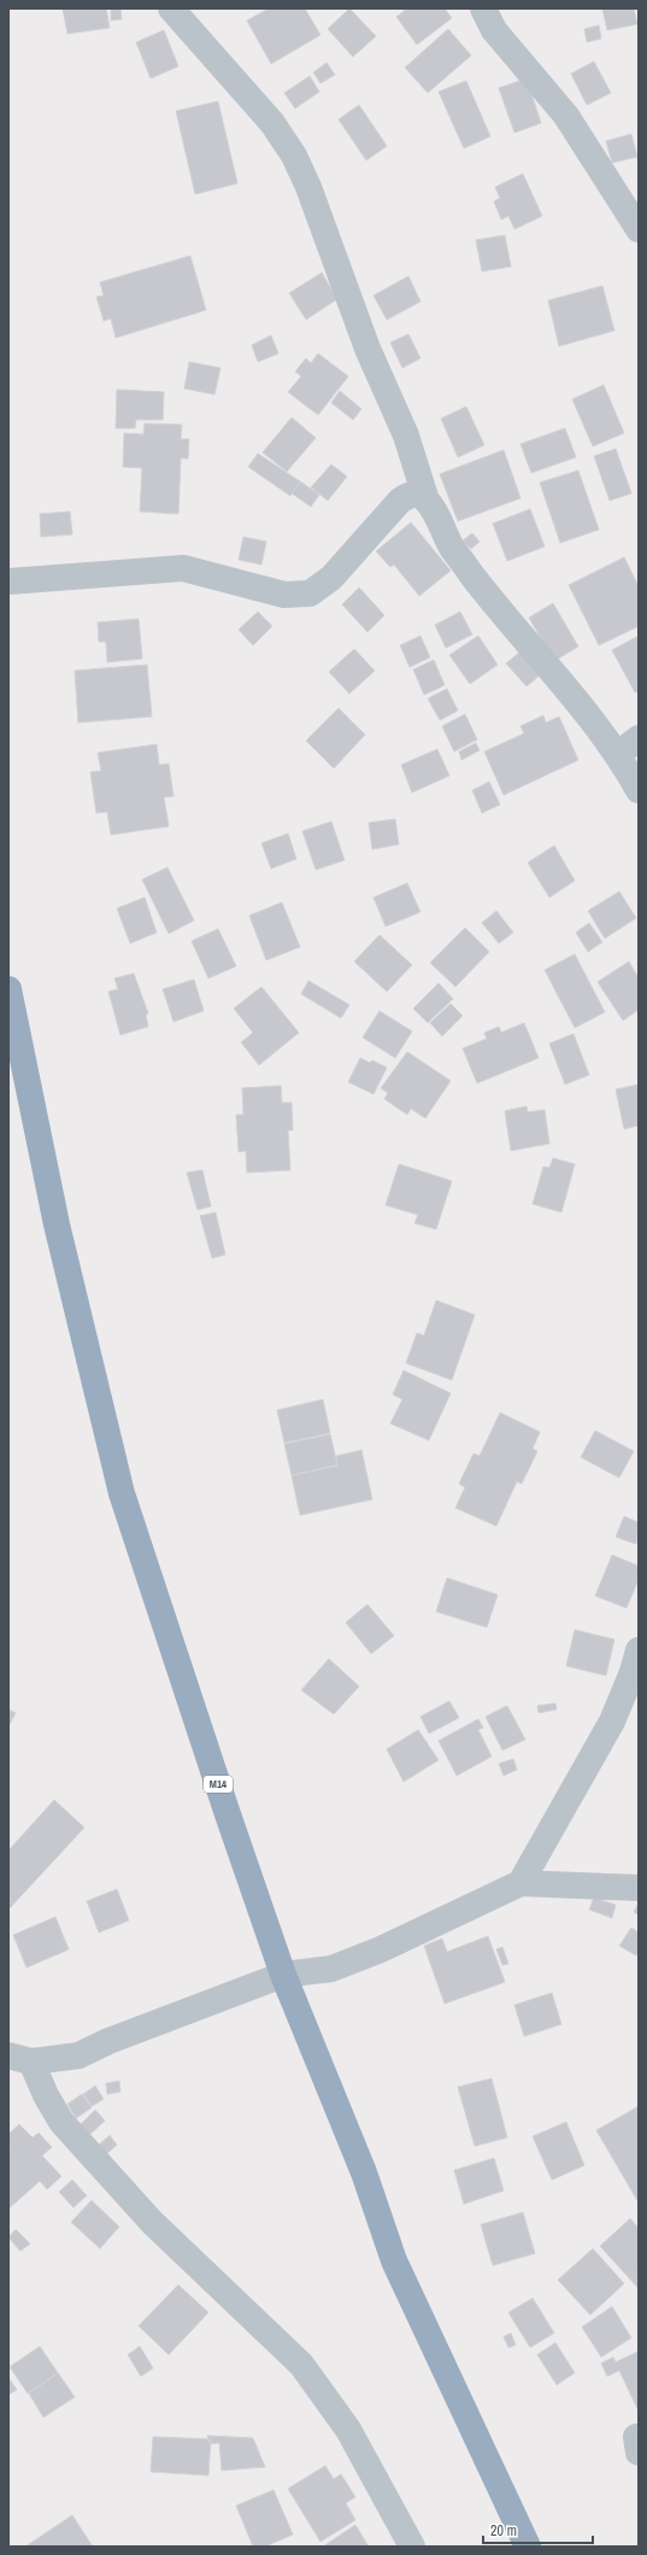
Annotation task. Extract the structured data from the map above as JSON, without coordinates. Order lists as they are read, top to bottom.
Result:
{
  "streets": {
    "highway": ["M14"]
  },
  "scale_bar": "20 m"
}
